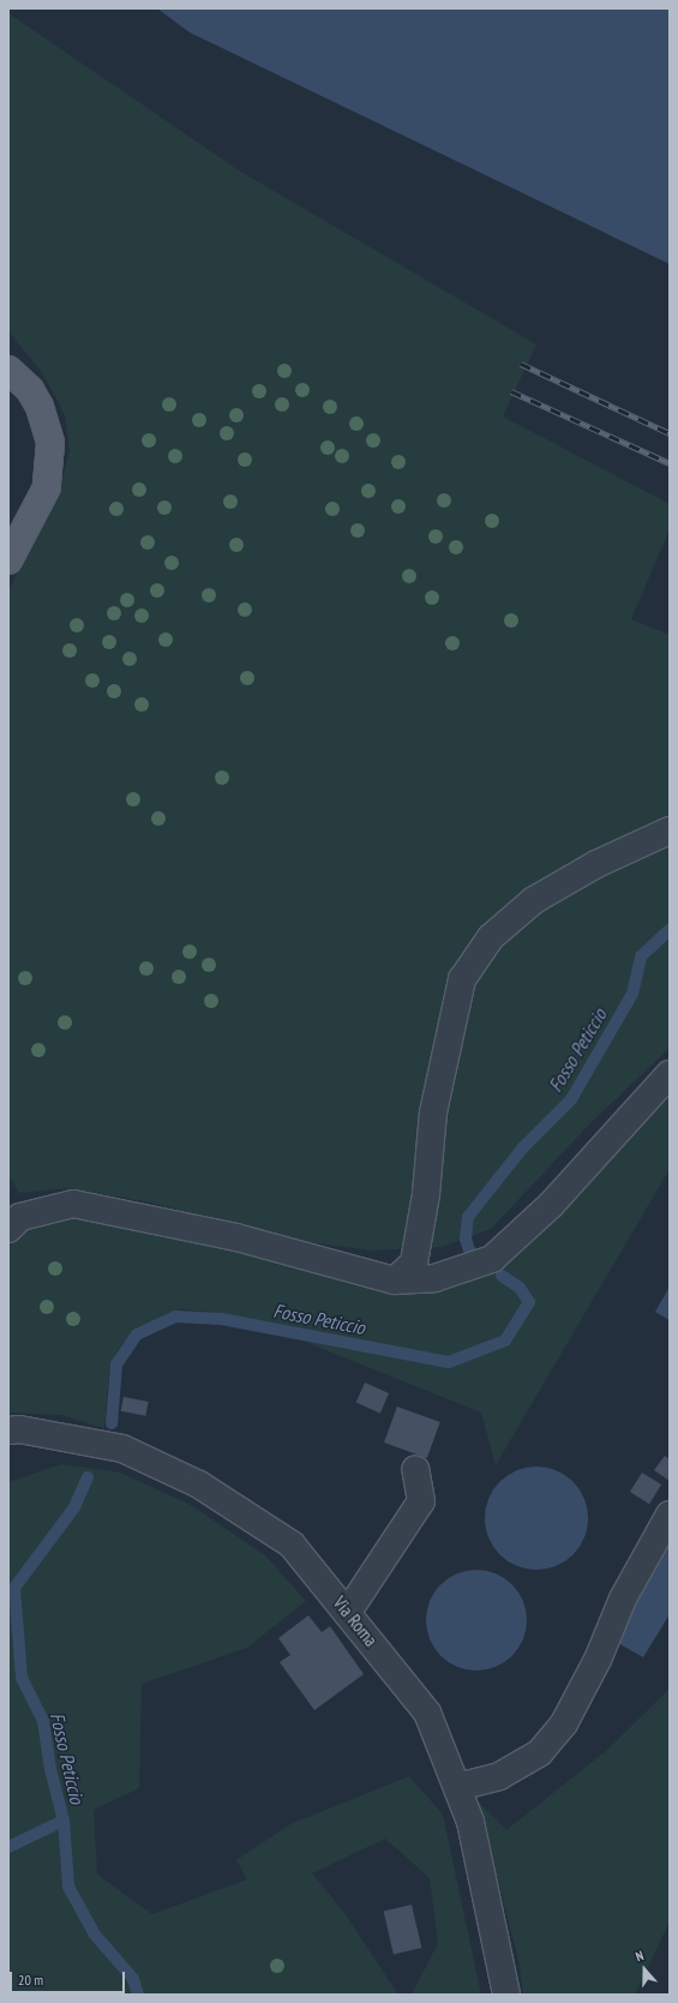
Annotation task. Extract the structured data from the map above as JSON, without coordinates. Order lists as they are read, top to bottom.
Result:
{
  "streets": {
    "street": ["Via Roma"]
  },
  "water": ["Fosso Peticcio"],
  "scale_bar": "20 m",
  "north": "top"
}
